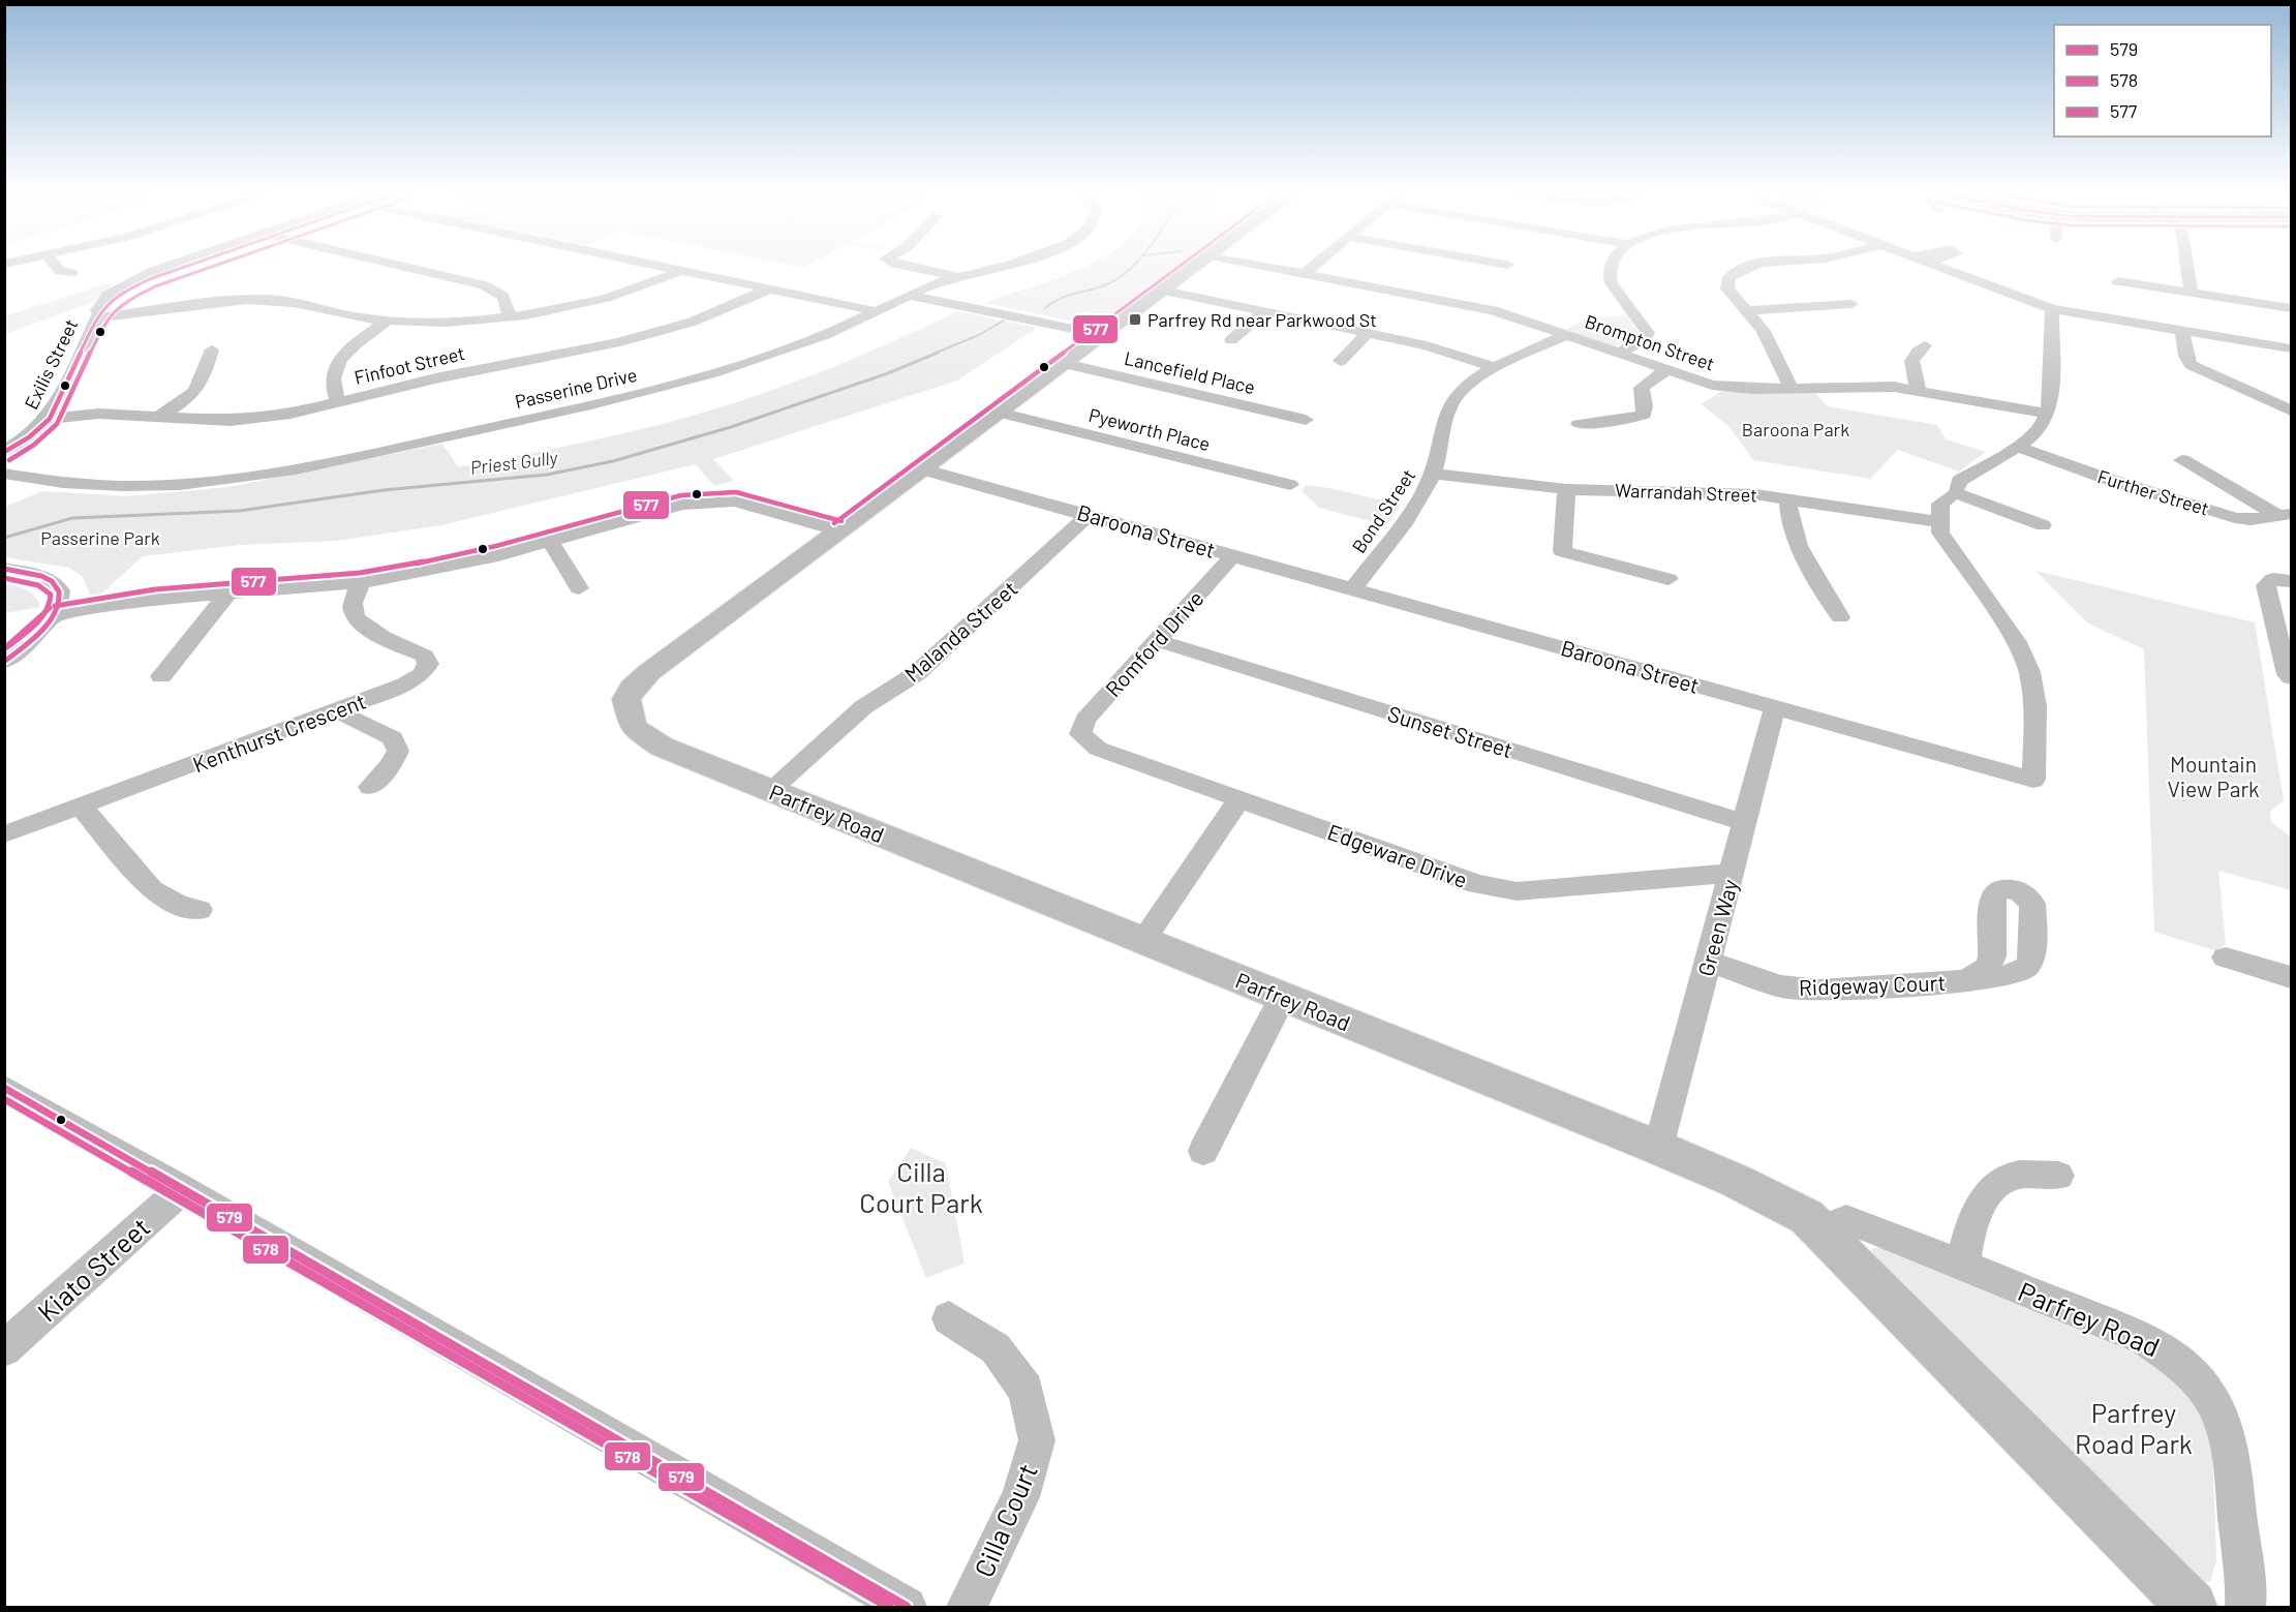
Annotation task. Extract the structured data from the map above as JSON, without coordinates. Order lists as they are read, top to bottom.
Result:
{
  "streets": {
    "main road": ["Parfrey Road"],
    "street": [
      "Brompton Street",
      "Exilis Street",
      "Finfoot Street",
      "Lancefield Place",
      "Passerine Drive",
      "Pyeworth Place",
      "Warrandah Street",
      "Further Street",
      "Bond Street",
      "Baroona Street",
      "Malanda Street",
      "Romford Drive",
      "Sunset Street",
      "Kenthurst Crescent",
      "Edgeware Drive",
      "Green Way",
      "Ridgeway Court",
      "Kiato Street",
      "Cilla Court"
    ]
  },
  "crossings": [
    ["Brompton Street", "Bond Street"],
    ["Exilis Street", "Finfoot Street"],
    ["Lancefield Place", "Parfrey Road"],
    ["Pyeworth Place", "Parfrey Road"],
    ["Warrandah Street", "Bond Street"],
    ["Warrandah Street", "Baroona Street"],
    ["Bond Street", "Baroona Street"],
    ["Baroona Street", "Malanda Street"],
    ["Baroona Street", "Romford Drive"],
    ["Baroona Street", "Parfrey Road"],
    ["Baroona Street", "Green Way"],
    ["Malanda Street", "Parfrey Road"],
    ["Romford Drive", "Sunset Street"],
    ["Romford Drive", "Edgeware Drive"],
    ["Sunset Street", "Green Way"],
    ["Parfrey Road", "Green Way"],
    ["Edgeware Drive", "Green Way"],
    ["Green Way", "Ridgeway Court"]
  ],
  "water": ["Priest Gully"],
  "parks": [
    "Baroona Park",
    "Passerine Park",
    "Mountain View Park",
    "Cilla Court Park",
    "Parfrey Road Park"
  ],
  "places": {
    "transit": ["Parfrey Rd near Parkwood St"]
  },
  "lines": ["transit line 579", "transit line 578", "transit line 577"],
  "legend": ["579", "578", "577"]
}
